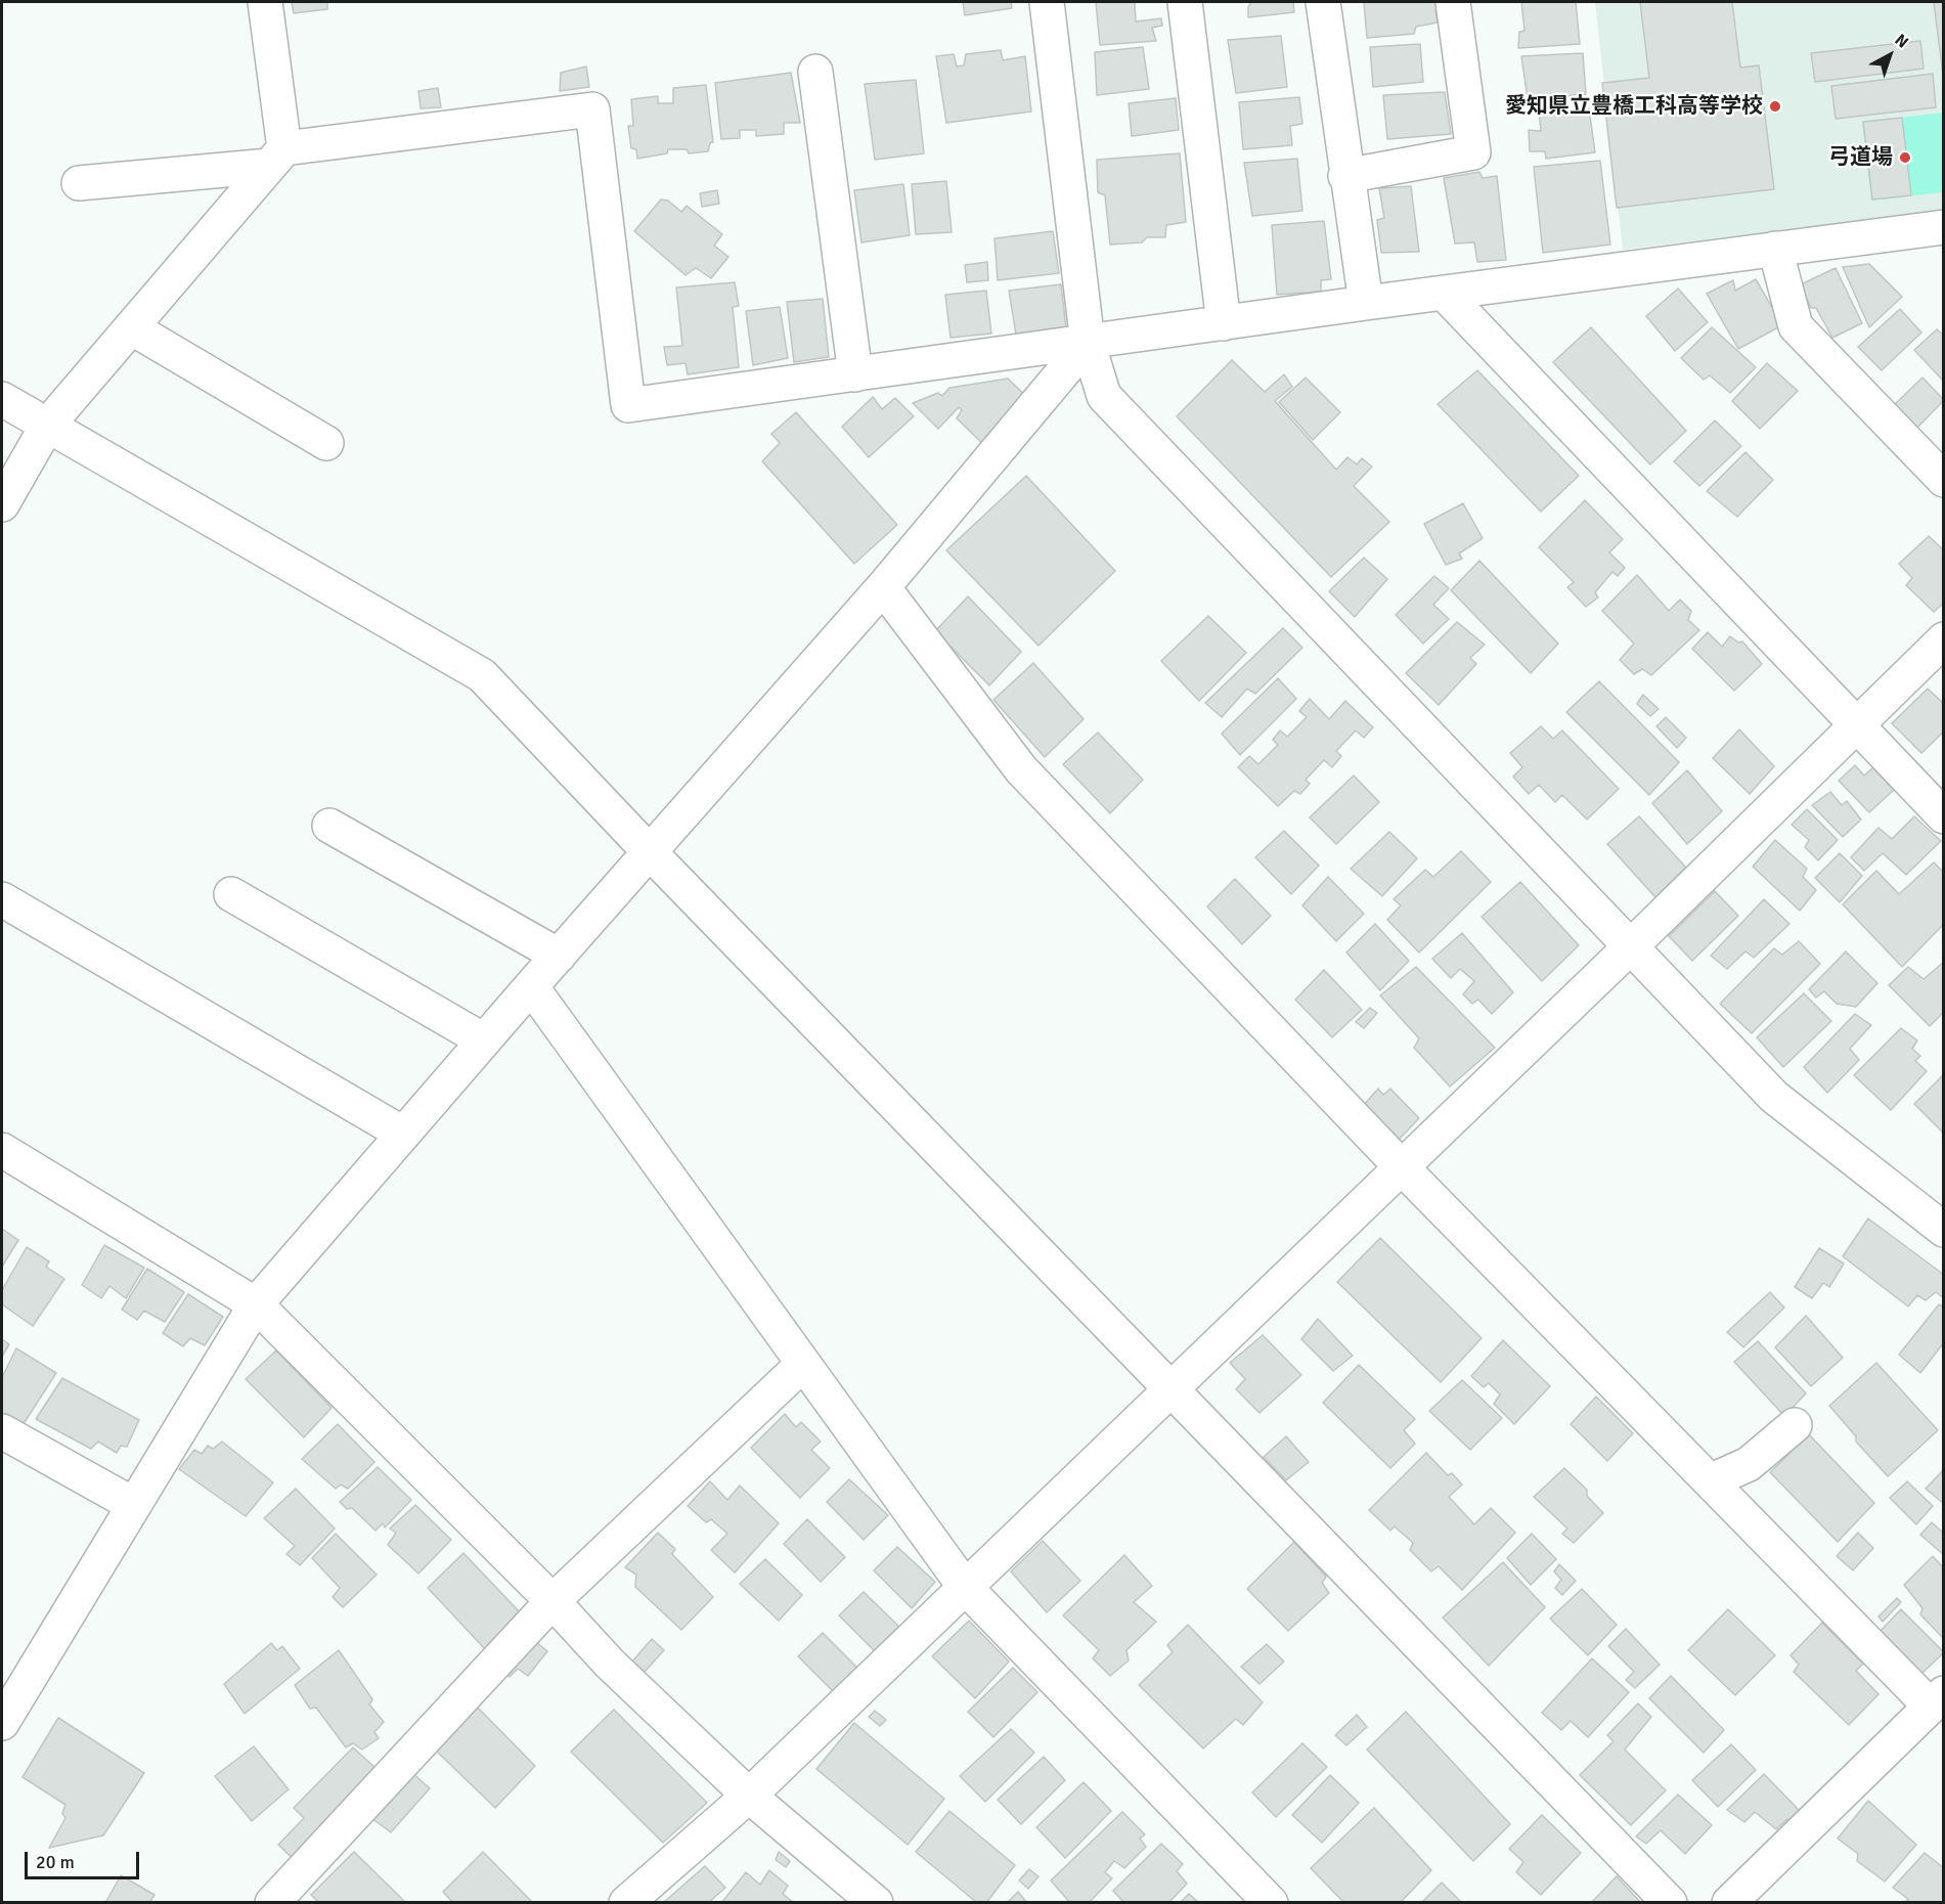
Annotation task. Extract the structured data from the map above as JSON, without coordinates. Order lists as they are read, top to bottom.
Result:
{
  "places": ["愛知県立豊橋工科高等学校", "弓道場"],
  "scale_bar": "20 m",
  "north": "top right"
}
